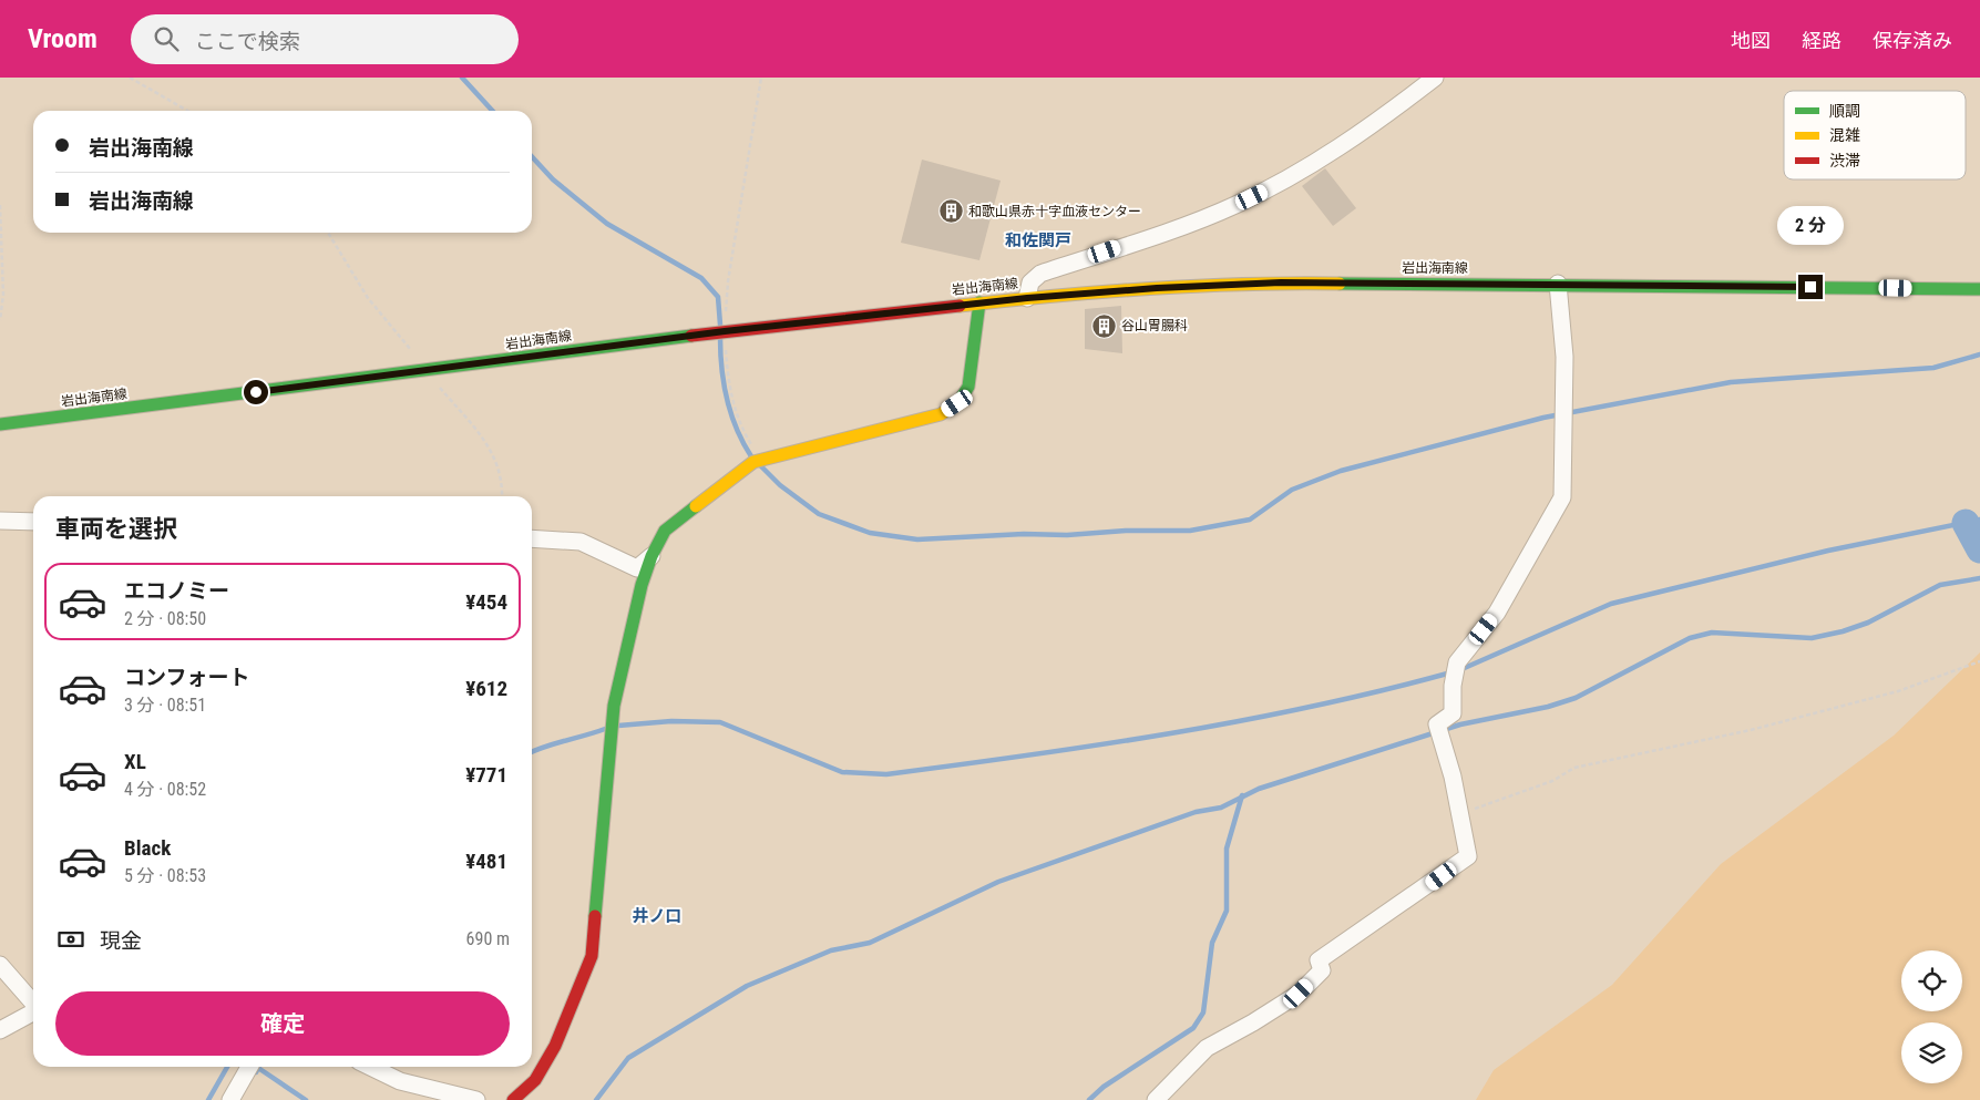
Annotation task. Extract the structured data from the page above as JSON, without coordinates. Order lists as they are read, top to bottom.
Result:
{
  "streets": {
    "main road": ["岩出海南線"]
  },
  "districts": ["和佐関戸", "井ノ口"],
  "places": {
    "building": ["和歌山県赤十字血液センター", "谷山胃腸科"]
  },
  "legend": ["順調", "混雑", "渋滞"],
  "page": {
    "header": "Vroom",
    "search": "ここで検索",
    "nav": ["地図", "経路", "保存済み"],
    "banner": ["岩出海南線", "岩出海南線"],
    "bubble": "2 分",
    "heading": "車両を選択",
    "list": [
      {
        "name": "エコノミー",
        "note": "2 分 · 08:50",
        "value": "¥454"
      },
      {
        "name": "コンフォート",
        "note": "3 分 · 08:51",
        "value": "¥612"
      },
      {
        "name": "XL",
        "note": "4 分 · 08:52",
        "value": "¥771"
      },
      {
        "name": "Black",
        "note": "5 分 · 08:53",
        "value": "¥481"
      }
    ],
    "pay": ["現金", "690 m"],
    "buttons": "確定"
  }
}
